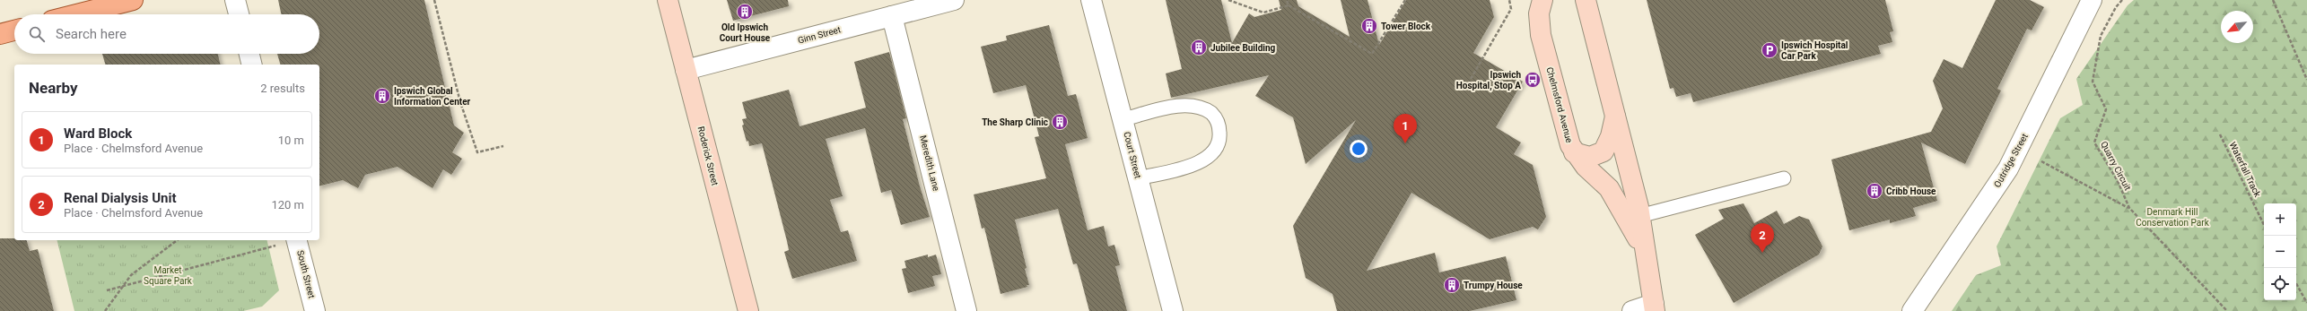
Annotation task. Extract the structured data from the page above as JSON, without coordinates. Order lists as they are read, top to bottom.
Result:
{
  "streets": {
    "street": [
      "Ginn Street",
      "Chelmsford Avenue",
      "Court Street",
      "Roderick Street",
      "Outridge Street",
      "Meredith Lane",
      "South Street"
    ],
    "path": ["Quarry Circuit", "Waterfall Track"]
  },
  "crossings": [
    ["Ginn Street", "Roderick Street"],
    ["Ginn Street", "Meredith Lane"]
  ],
  "parks": ["Denmark Hill Conservation Park", "Market Square Park"],
  "places": {
    "building": [
      "Old Ipswich Court House",
      "Tower Block",
      "Jubilee Building",
      "Ipswich Global Information Center",
      "The Sharp Clinic",
      "Cribb House",
      "Trumpy House"
    ],
    "parking": ["Ipswich Hospital Car Park"],
    "bus stop": ["Ipswich Hospital, Stop A"]
  },
  "north": "bottom left",
  "page": {
    "search": "Search here",
    "heading": ["Nearby", "2 results"],
    "list": [
      {
        "mark": "1",
        "name": "Ward Block",
        "note": "Place · Chelmsford Avenue",
        "value": "10 m"
      },
      {
        "mark": "2",
        "name": "Renal Dialysis Unit",
        "note": "Place · Chelmsford Avenue",
        "value": "120 m"
      }
    ],
    "pins": ["1", "2"],
    "map_buttons": ["+", "−"]
  }
}
